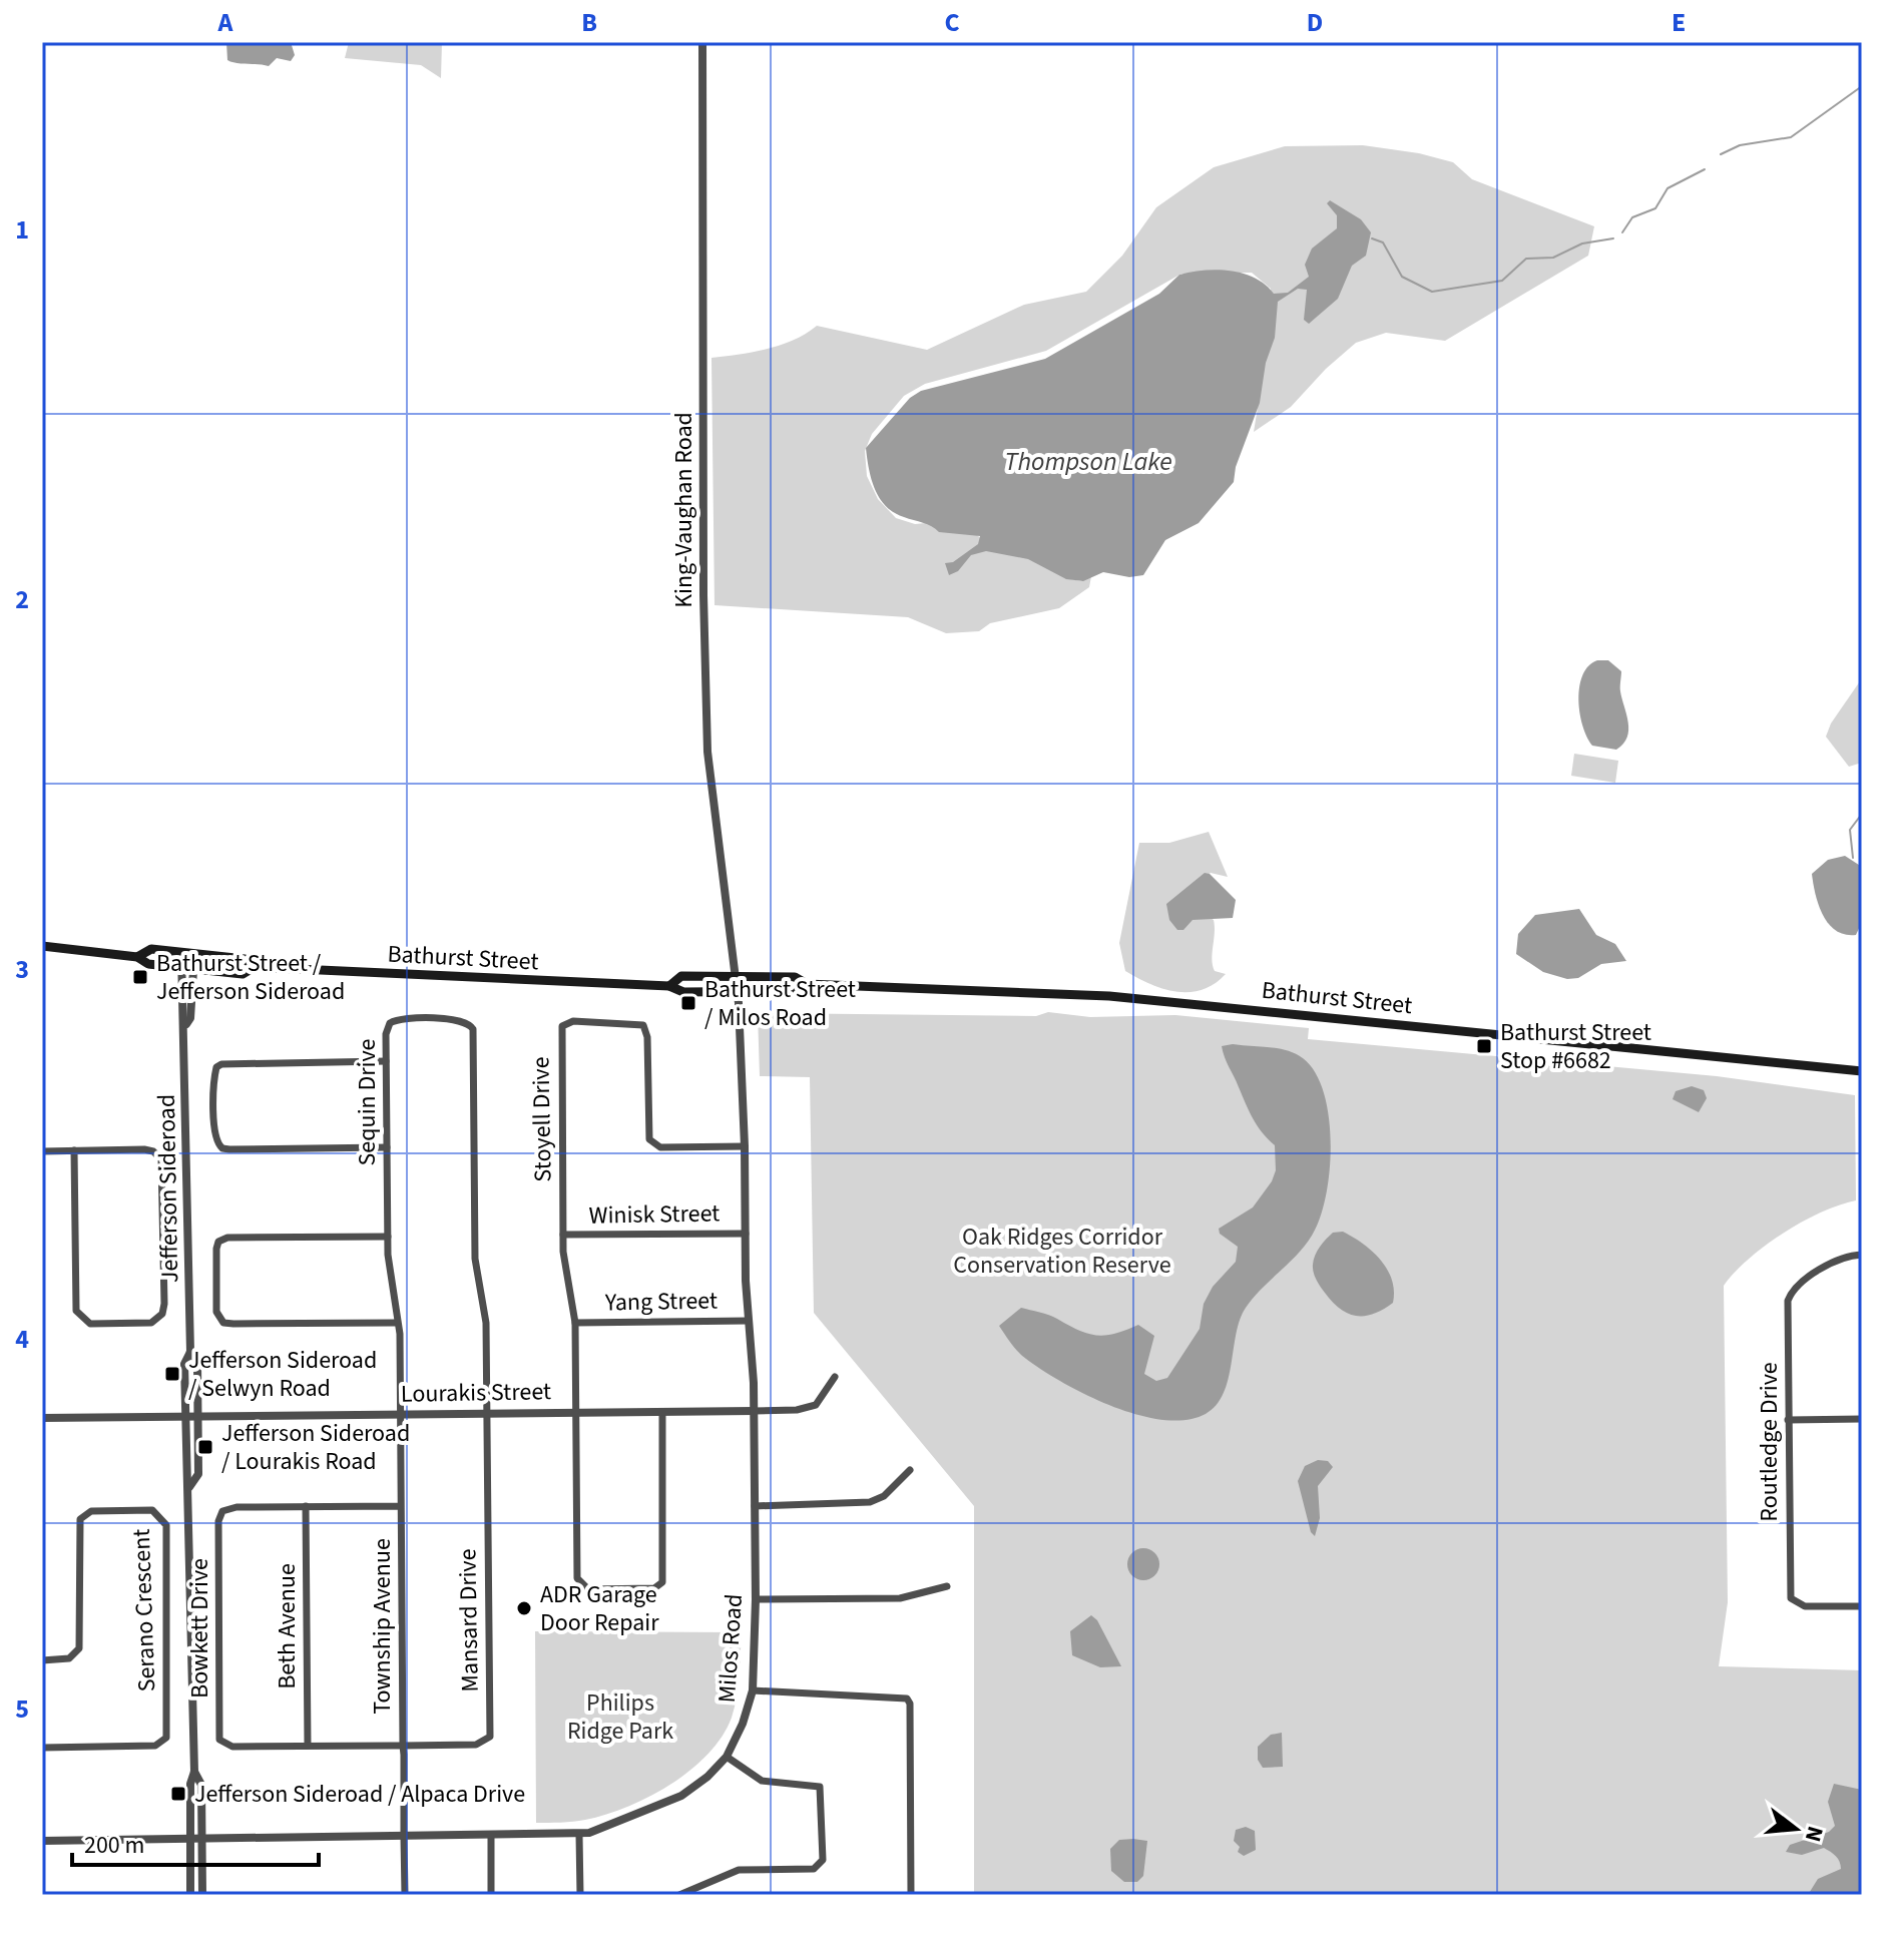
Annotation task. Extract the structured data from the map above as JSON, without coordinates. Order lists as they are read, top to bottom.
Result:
{
  "streets": {
    "main road": ["Bathurst Street"],
    "street": [
      "King-Vaughan Road",
      "Sequin Drive",
      "Stoyell Drive",
      "Jefferson Sideroad",
      "Winisk Street",
      "Yang Street",
      "Lourakis Street",
      "Routledge Drive",
      "Serano Crescent",
      "Mansard Drive",
      "Beth Avenue",
      "Township Avenue",
      "Bowkett Drive",
      "Milos Road"
    ]
  },
  "crossings": [
    ["King-Vaughan Road", "Bathurst Street"],
    ["King-Vaughan Road", "Milos Road"],
    ["Bathurst Street", "Jefferson Sideroad"],
    ["Bathurst Street", "Milos Road"],
    ["Sequin Drive", "Lourakis Street"],
    ["Sequin Drive", "Mansard Drive"],
    ["Sequin Drive", "Township Avenue"],
    ["Stoyell Drive", "Winisk Street"],
    ["Stoyell Drive", "Yang Street"],
    ["Stoyell Drive", "Lourakis Street"],
    ["Stoyell Drive", "Milos Road"],
    ["Jefferson Sideroad", "Lourakis Street"],
    ["Jefferson Sideroad", "Milos Road"],
    ["Winisk Street", "Milos Road"],
    ["Yang Street", "Milos Road"],
    ["Lourakis Street", "Mansard Drive"],
    ["Lourakis Street", "Township Avenue"],
    ["Lourakis Street", "Milos Road"],
    ["Mansard Drive", "Township Avenue"],
    ["Mansard Drive", "Bowkett Drive"],
    ["Beth Avenue", "Bowkett Drive"],
    ["Township Avenue", "Bowkett Drive"],
    ["Township Avenue", "Milos Road"]
  ],
  "water": ["Thompson Lake"],
  "parks": ["Oak Ridges Corridor Conservation Reserve", "Philips Ridge Park"],
  "places": {
    "transit": [
      "Bathurst Street / Jefferson Sideroad",
      "Bathurst Street / Milos Road",
      "Bathurst Street Stop #6682",
      "Jefferson Sideroad / Selwyn Road",
      "Jefferson Sideroad / Lourakis Road",
      "Jefferson Sideroad / Alpaca Drive"
    ],
    "other": ["ADR Garage Door Repair"]
  },
  "scale_bar": "200 m",
  "north": "right",
  "grid": {
    "columns": [
      "A",
      "B",
      "C",
      "D",
      "E"
    ],
    "rows": [
      "1",
      "2",
      "3",
      "4",
      "5"
    ]
  }
}
